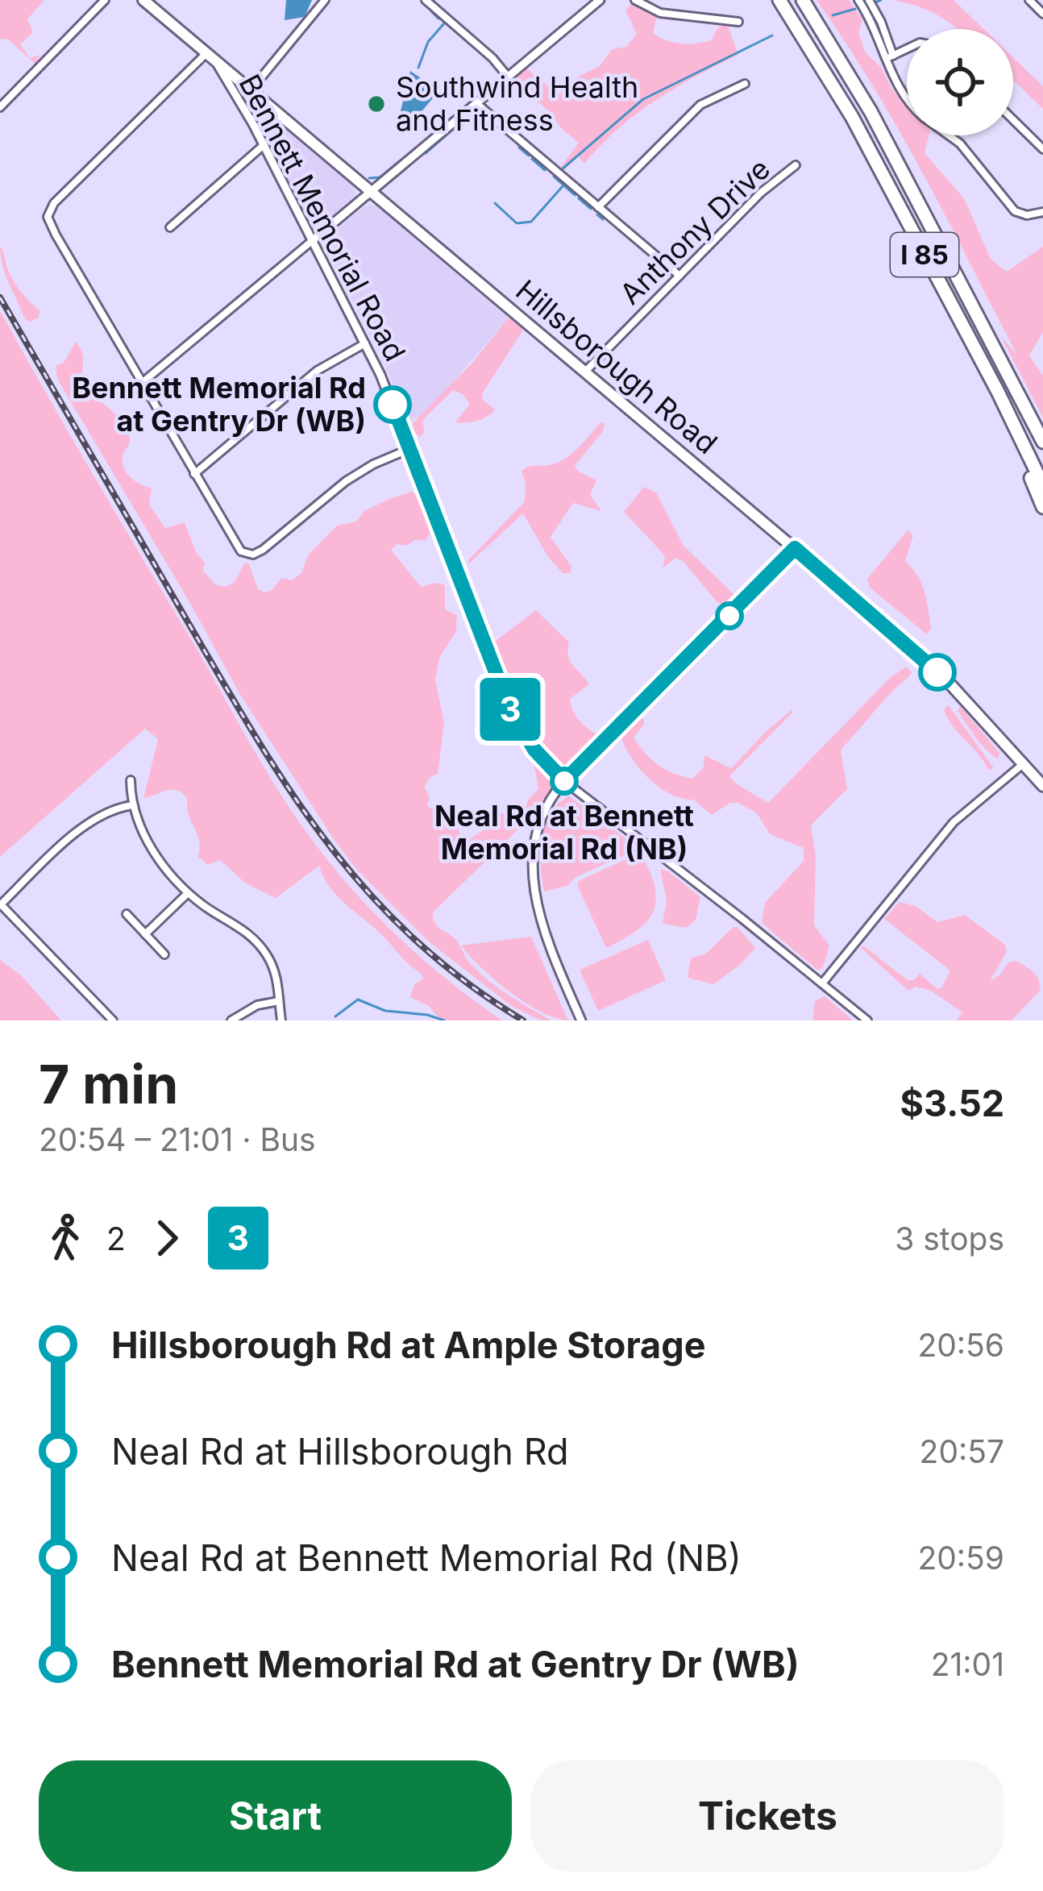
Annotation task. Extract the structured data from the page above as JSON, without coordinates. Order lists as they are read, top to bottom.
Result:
{
  "streets": {
    "highway": ["I 85"],
    "main road": ["Hillsborough Road"],
    "street": ["Bennett Memorial Road", "Anthony Drive"]
  },
  "crossings": [
    ["Bennett Memorial Road", "Hillsborough Road"],
    ["Anthony Drive", "Hillsborough Road"]
  ],
  "places": ["Southwind Health and Fitness", "Bennett Memorial Rd at Gentry Dr (WB)", "Neal Rd at Bennett Memorial Rd (NB)"],
  "lines": ["bus line 3"],
  "page": {
    "on_map": "3",
    "heading": ["7 min", "20:54 – 21:01 · Bus", "$3.52"],
    "legs": ["2", "3", "3 stops"],
    "list": [
      {
        "name": "Hillsborough Rd at Ample Storage",
        "value": "20:56"
      },
      {
        "name": "Neal Rd at Hillsborough Rd",
        "value": "20:57"
      },
      {
        "name": "Neal Rd at Bennett Memorial Rd (NB)",
        "value": "20:59"
      },
      {
        "name": "Bennett Memorial Rd at Gentry Dr (WB)",
        "value": "21:01"
      }
    ],
    "buttons": ["Start", "Tickets"]
  }
}
